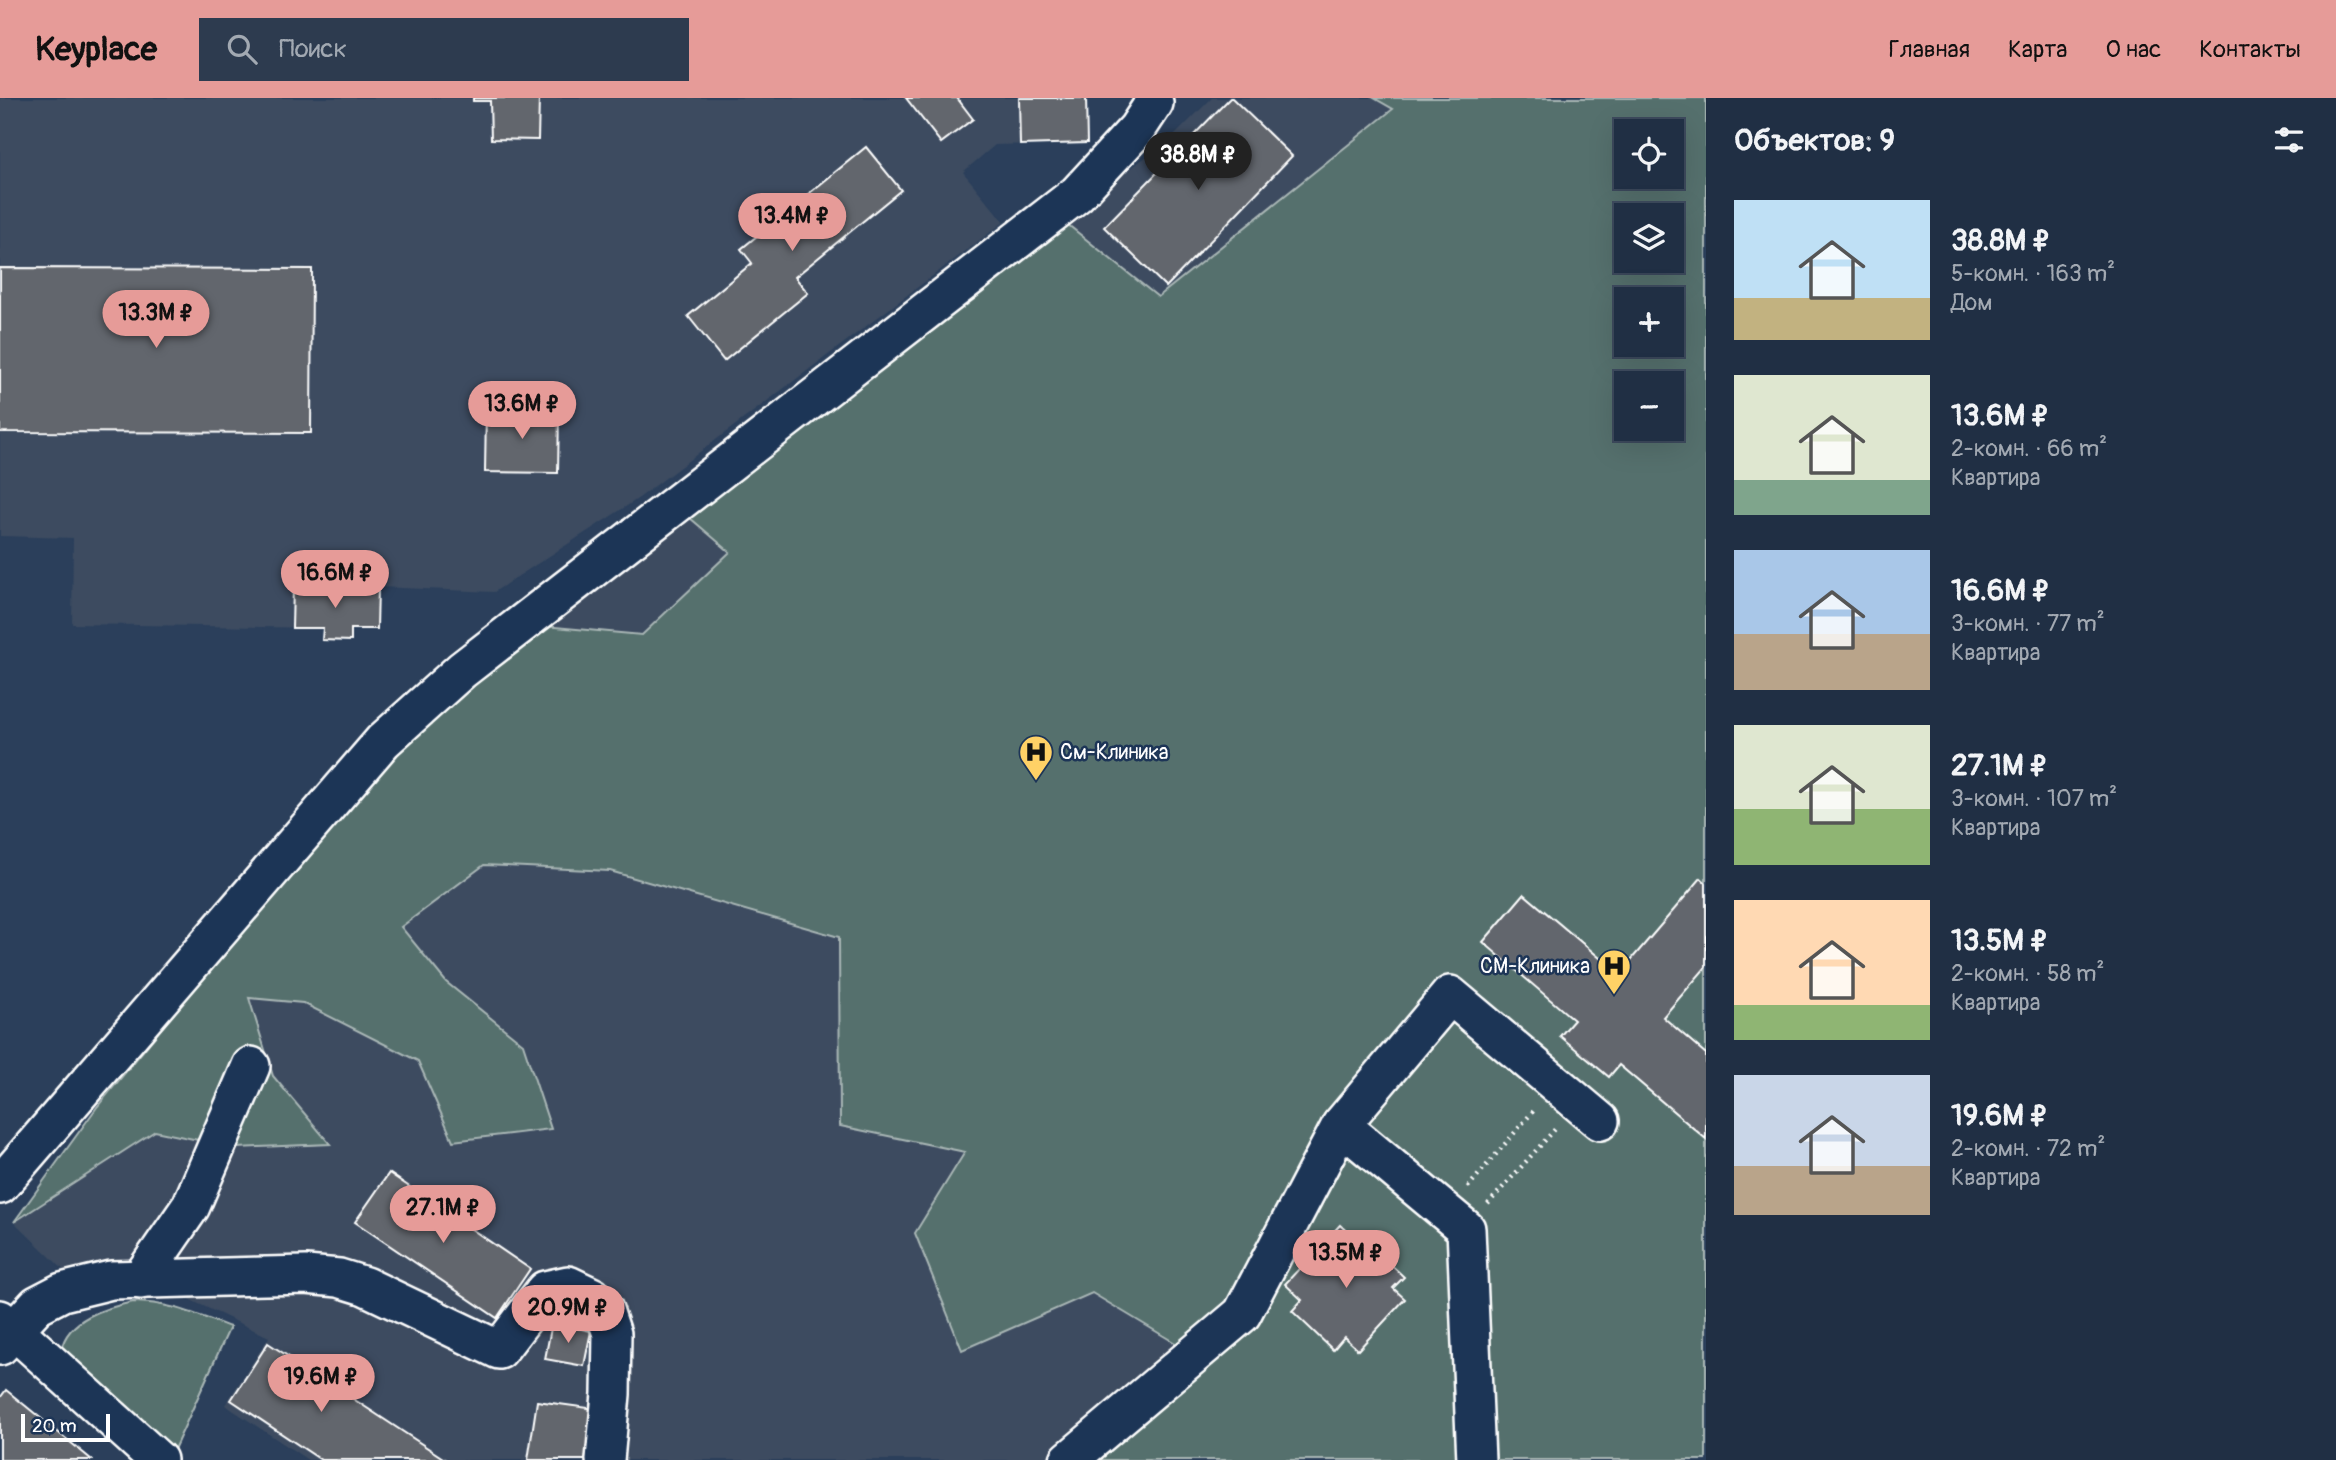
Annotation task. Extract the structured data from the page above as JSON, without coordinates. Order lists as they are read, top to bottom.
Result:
{
  "places": {
    "hospital": ["См-Клиника", "СМ-Клиника"]
  },
  "scale_bar": "20 m",
  "page": {
    "header": "Keyplace",
    "search": "Поиск",
    "nav": [
      "Главная",
      "Карта",
      "О нас",
      "Контакты"
    ],
    "heading": "Объектов: 9",
    "map_buttons": ["+", "−"],
    "price": [
      "38.8M ₽",
      "13.4M ₽",
      "13.3M ₽",
      "13.6M ₽",
      "16.6M ₽",
      "27.1M ₽",
      "13.5M ₽",
      "20.9M ₽",
      "19.6M ₽"
    ],
    "list": [
      {
        "name": "38.8M ₽",
        "note": "5-комн. · 163 m² · Дом"
      },
      {
        "name": "13.6M ₽",
        "note": "2-комн. · 66 m² · Квартира"
      },
      {
        "name": "16.6M ₽",
        "note": "3-комн. · 77 m² · Квартира"
      },
      {
        "name": "27.1M ₽",
        "note": "3-комн. · 107 m² · Квартира"
      },
      {
        "name": "13.5M ₽",
        "note": "2-комн. · 58 m² · Квартира"
      },
      {
        "name": "19.6M ₽",
        "note": "2-комн. · 72 m² · Квартира"
      }
    ],
    "scale": "20 m"
  }
}
